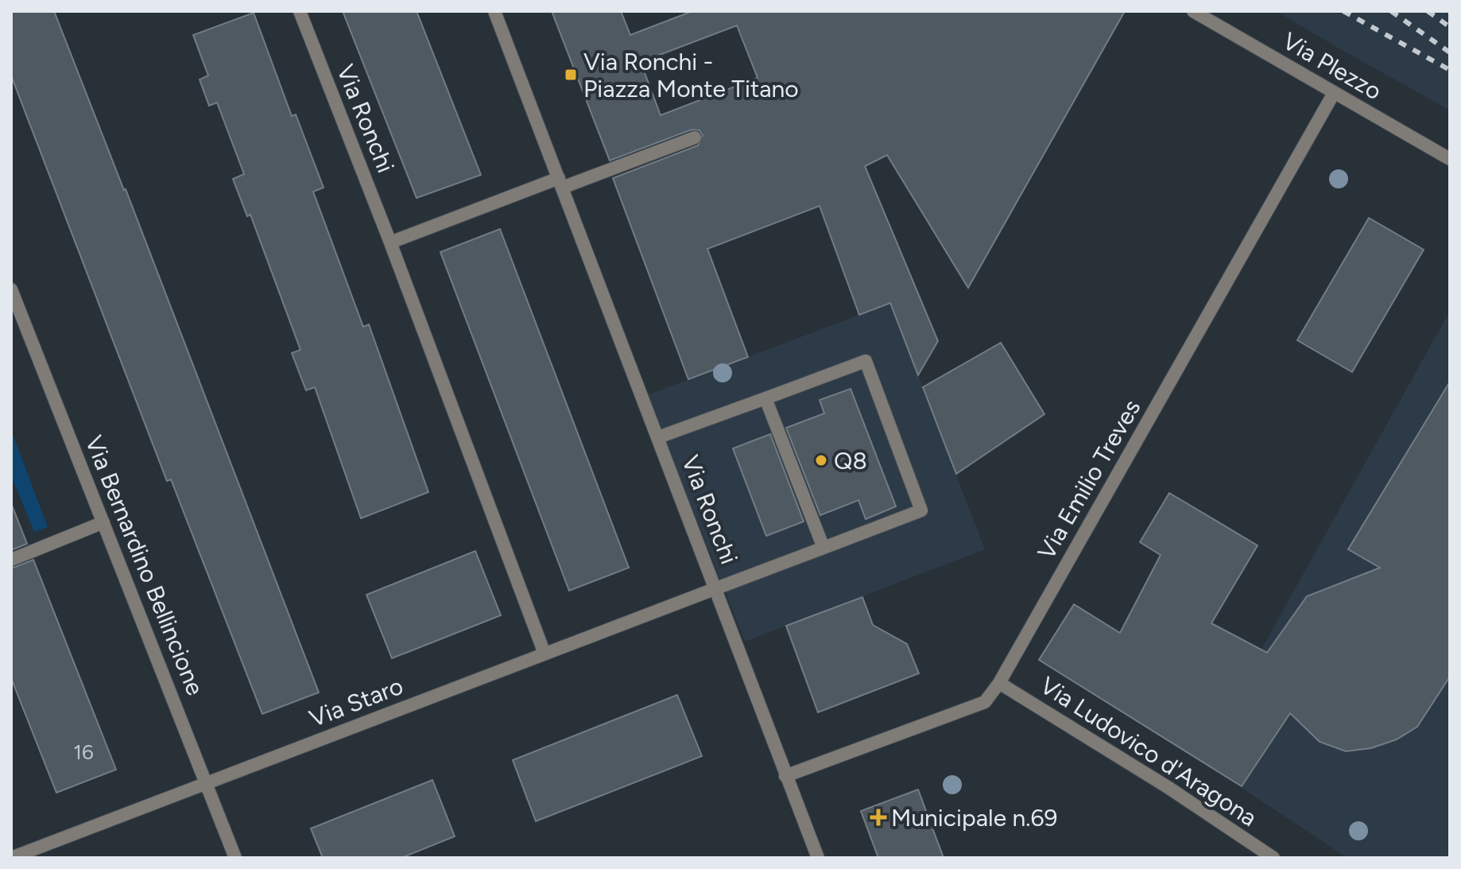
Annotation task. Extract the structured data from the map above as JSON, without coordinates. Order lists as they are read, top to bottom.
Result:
{
  "streets": {
    "street": [
      "Via Plezzo",
      "Via Ronchi",
      "Via Emilio Treves",
      "Via Bernardino Bellincione",
      "Via Staro",
      "Via Ludovico d'Aragona"
    ]
  },
  "crossings": [
    ["Via Plezzo", "Via Emilio Treves"],
    ["Via Ronchi", "Via Emilio Treves"],
    ["Via Ronchi", "Via Staro"],
    ["Via Emilio Treves", "Via Ludovico d'Aragona"],
    ["Via Bernardino Bellincione", "Via Staro"]
  ],
  "places": {
    "transit": ["Via Ronchi - Piazza Monte Titano"],
    "other": ["Q8"],
    "health": ["Municipale n.69"]
  },
  "house_numbers": ["16"]
}
